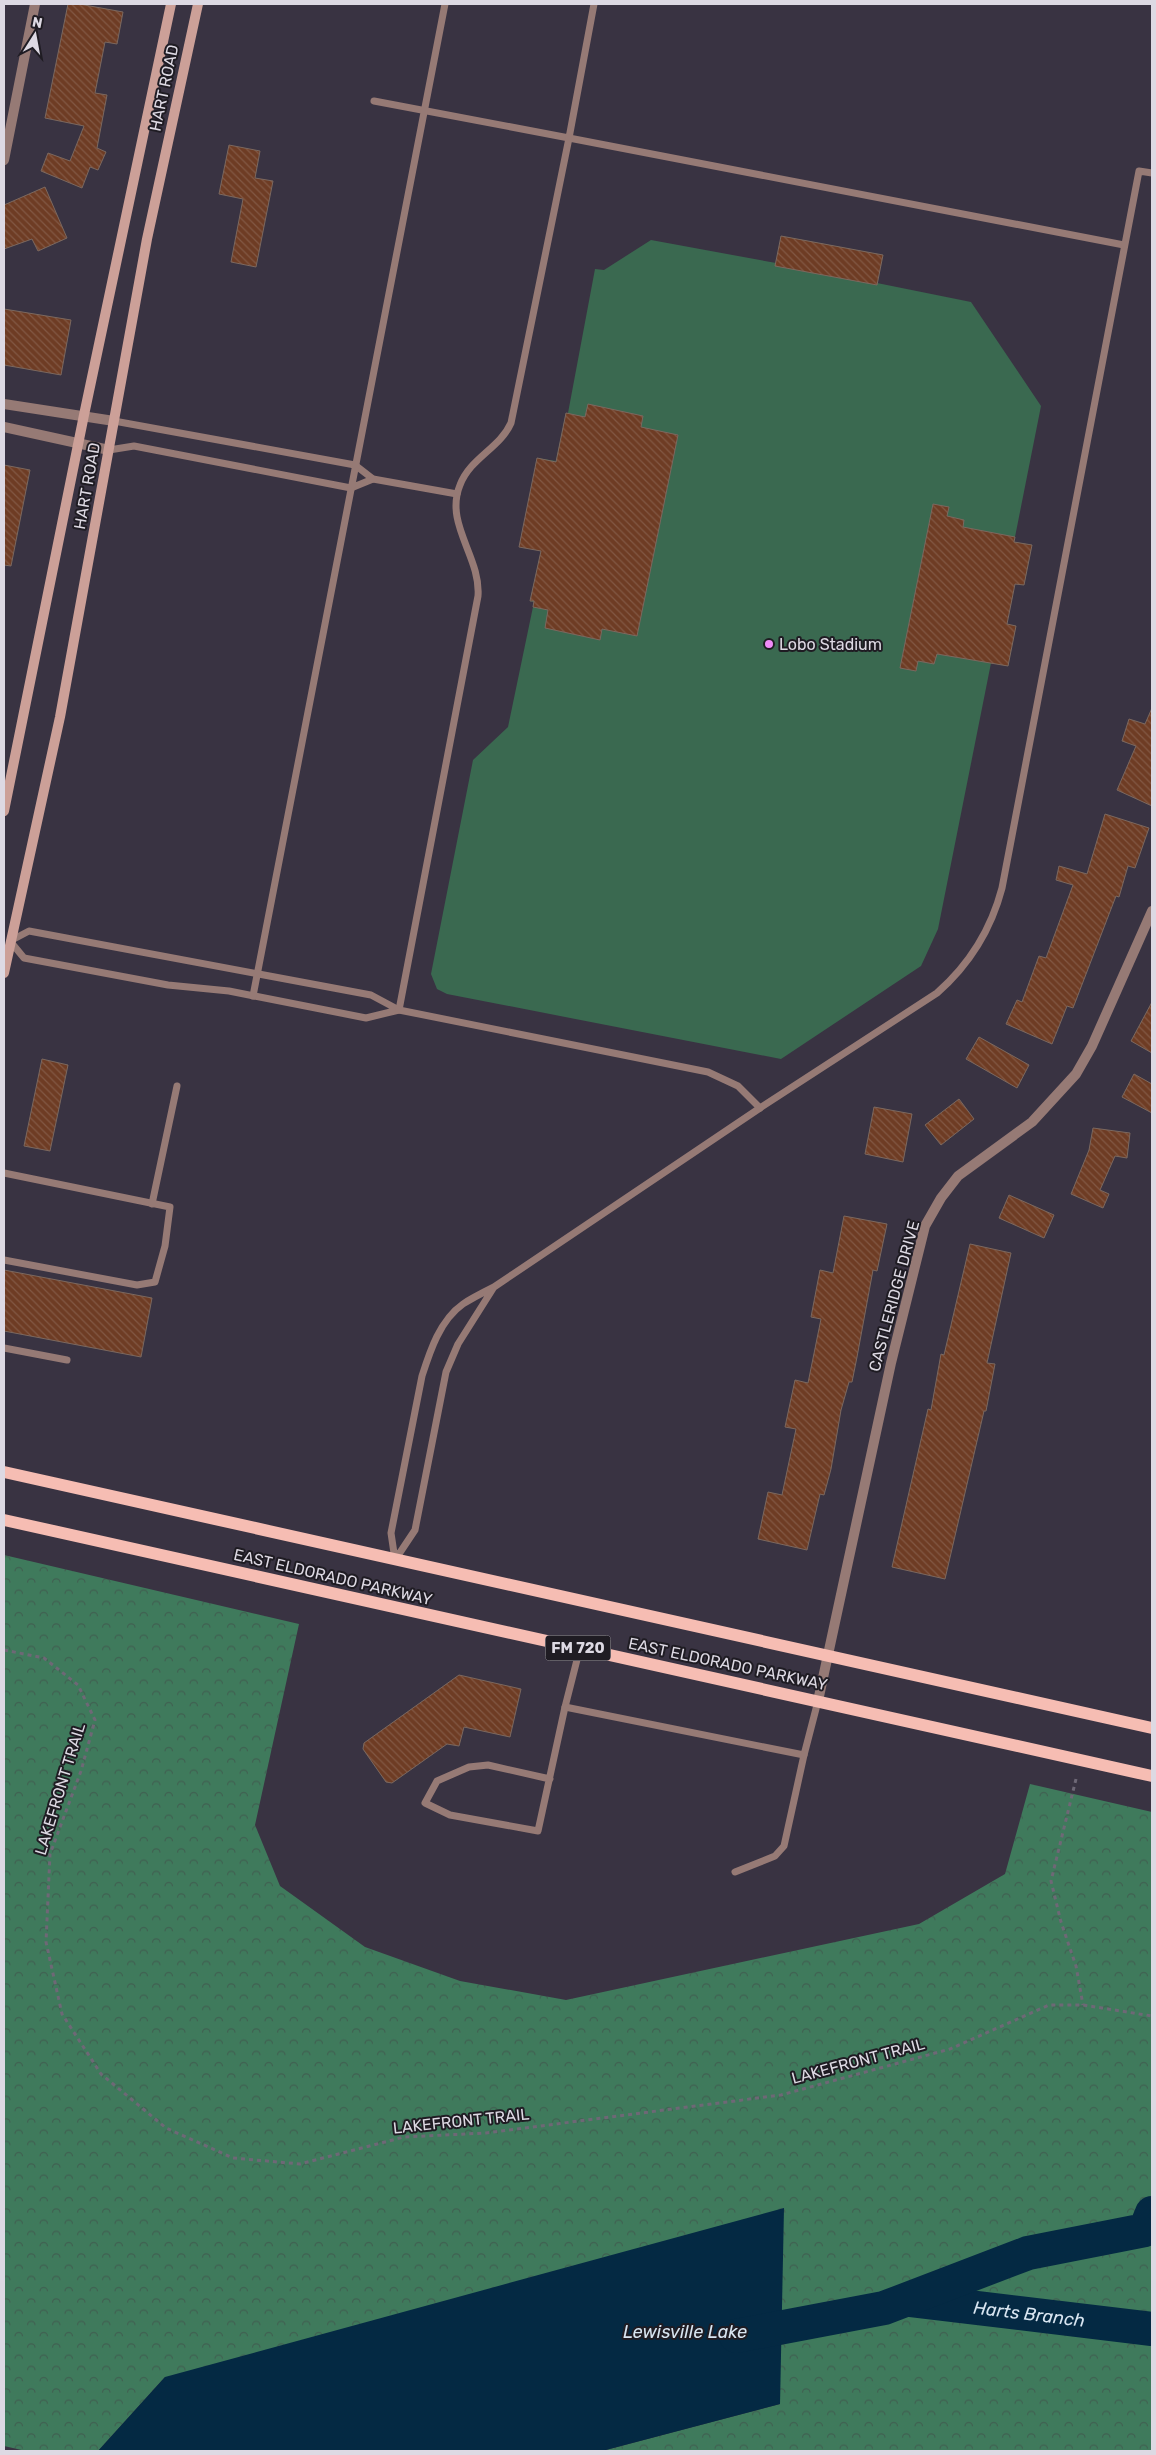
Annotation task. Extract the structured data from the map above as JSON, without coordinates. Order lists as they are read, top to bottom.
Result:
{
  "streets": {
    "main road": ["EAST ELDORADO PARKWAY", "FM 720"],
    "street": ["HART ROAD", "CASTLERIDGE DRIVE"],
    "path": ["LAKEFRONT TRAIL"]
  },
  "crossings": [
    ["CASTLERIDGE DRIVE", "EAST ELDORADO PARKWAY"]
  ],
  "water": ["Harts Branch", "Lewisville Lake"],
  "places": ["Lobo Stadium"],
  "north": "top"
}
